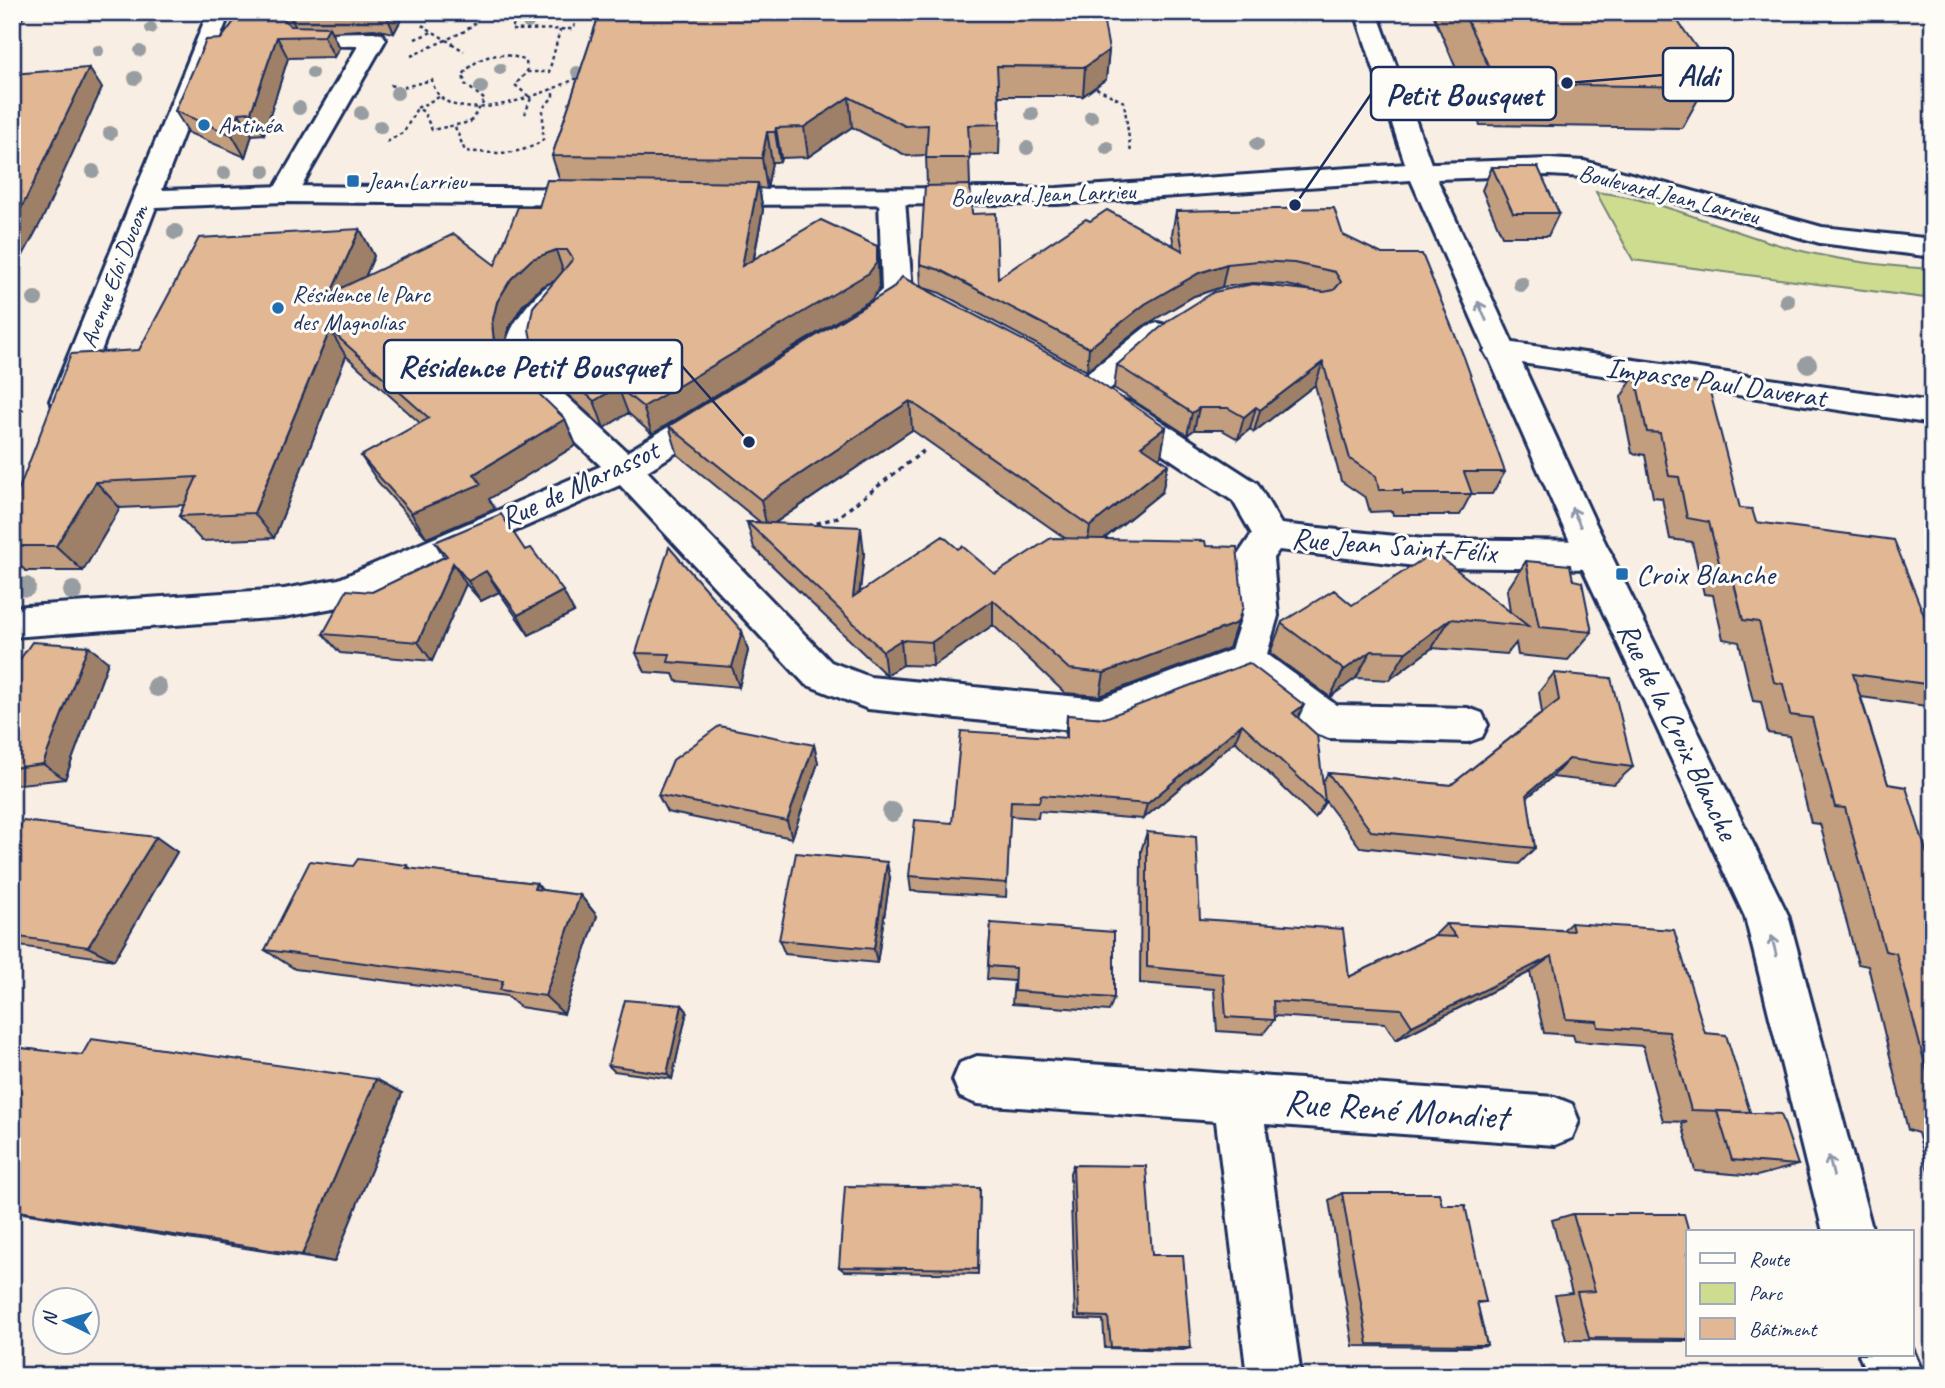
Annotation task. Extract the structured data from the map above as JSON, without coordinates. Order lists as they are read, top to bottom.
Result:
{
  "streets": {
    "street": [
      "Boulevard Jean Larrieu",
      "Avenue Eloi Ducom",
      "Impasse Paul Daverat",
      "Rue de Marassot",
      "Rue Jean Saint-Félix",
      "Rue de la Croix Blanche",
      "Rue René Mondiet"
    ]
  },
  "crossings": [
    ["Boulevard Jean Larrieu", "Rue de la Croix Blanche"],
    ["Impasse Paul Daverat", "Rue de la Croix Blanche"],
    ["Rue Jean Saint-Félix", "Rue de la Croix Blanche"]
  ],
  "one_way": ["Rue de la Croix Blanche"],
  "places": {
    "other": [
      "Aldi",
      "Antinéa",
      "Petit Bousquet",
      "Résidence le Parc des Magnolias",
      "Résidence Petit Bousquet"
    ],
    "transit": ["Jean Larrieu", "Croix Blanche"]
  },
  "legend": ["Route", "Parc", "Bâtiment"],
  "north": "left"
}
